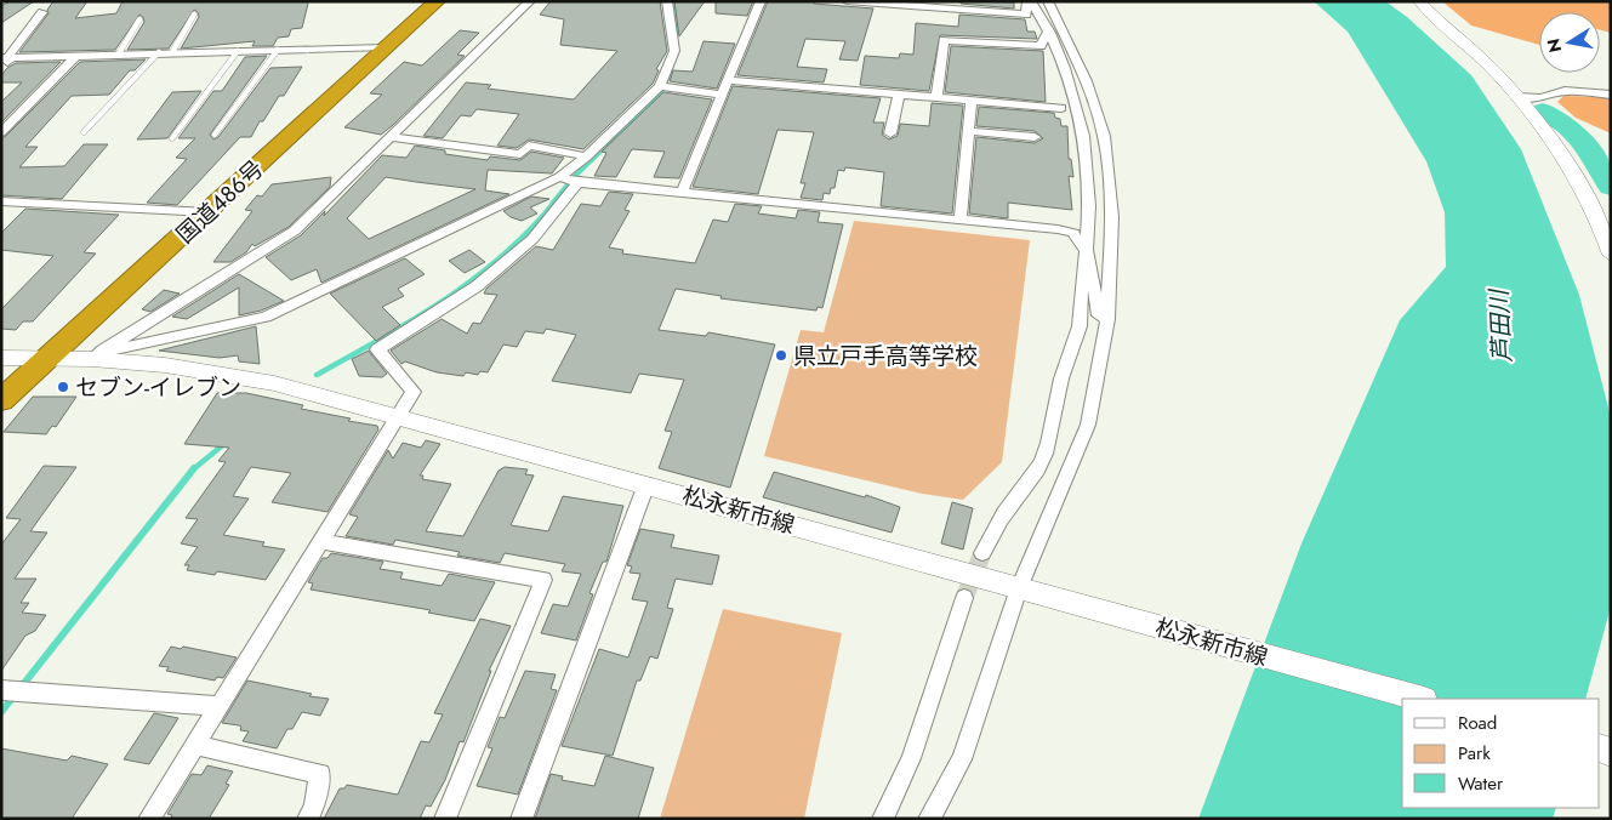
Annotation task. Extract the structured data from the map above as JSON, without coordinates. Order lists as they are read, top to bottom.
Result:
{
  "streets": {
    "highway": ["国道486号"],
    "main road": ["松永新市線"]
  },
  "crossings": [
    ["国道486号", "松永新市線"]
  ],
  "water": ["芦田川"],
  "places": ["県立戸手高等学校", "セブン-イレブン"],
  "legend": ["Road", "Park", "Water"],
  "north": "left"
}
